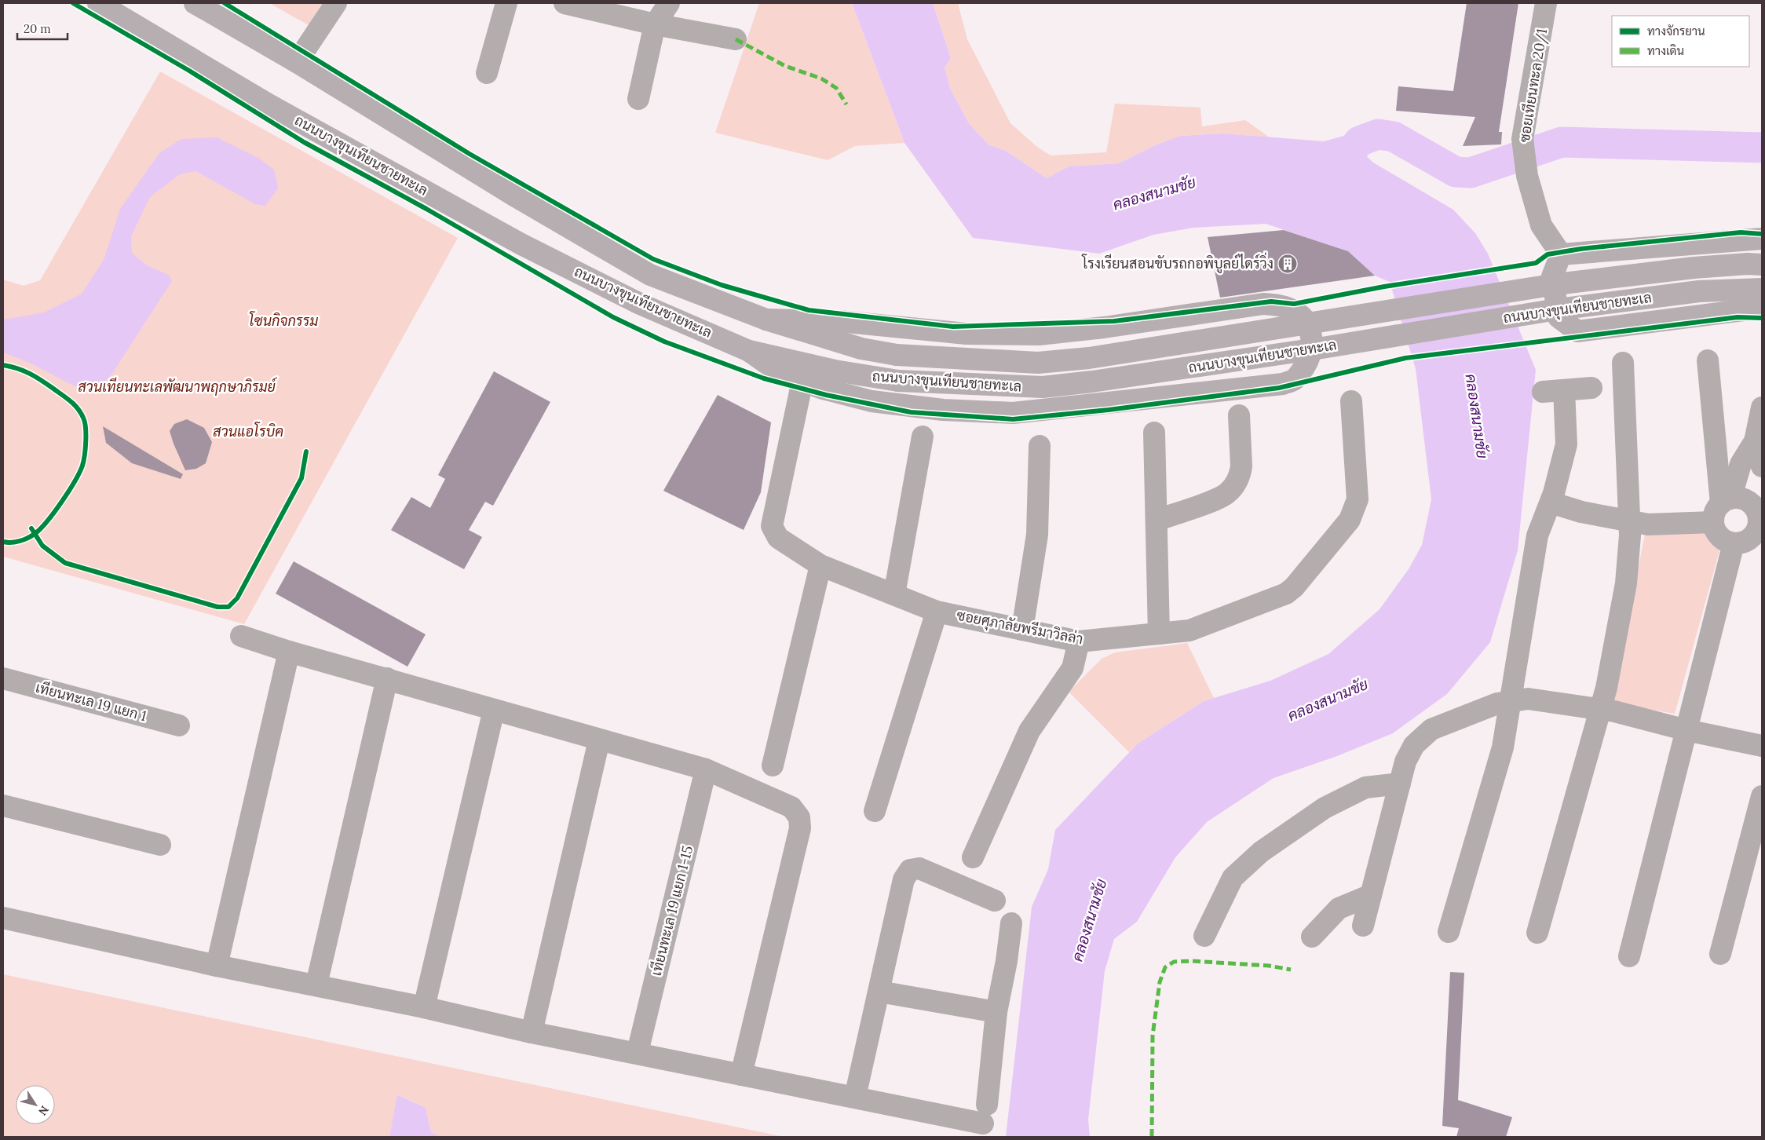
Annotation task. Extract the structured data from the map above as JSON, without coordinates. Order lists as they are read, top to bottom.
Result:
{
  "streets": {
    "main road": ["ถนนบางขุนเทียนชายทะเล"],
    "street": [
      "ซอยเทียนทะล 20/1",
      "ซอยศุภาลัยพรีมาวิลล่า",
      "เทียนทะเล 19 แยก 1",
      "เทียนทะเล 19 แยก 1-15"
    ]
  },
  "water": ["คลองสนามชัย"],
  "parks": ["โซนกิจกรรม", "สวนเทียนทะเลพัฒนาพฤกษาภิรมย์", "สวนแอโรบิค"],
  "places": {
    "building": ["โรงเรียนสอนขับรถกอพิบูลย์ไดร์วิ่ง"]
  },
  "legend": ["ทางจักรยาน", "ทางเดิน"],
  "scale_bar": "20 m",
  "north": "bottom right"
}
